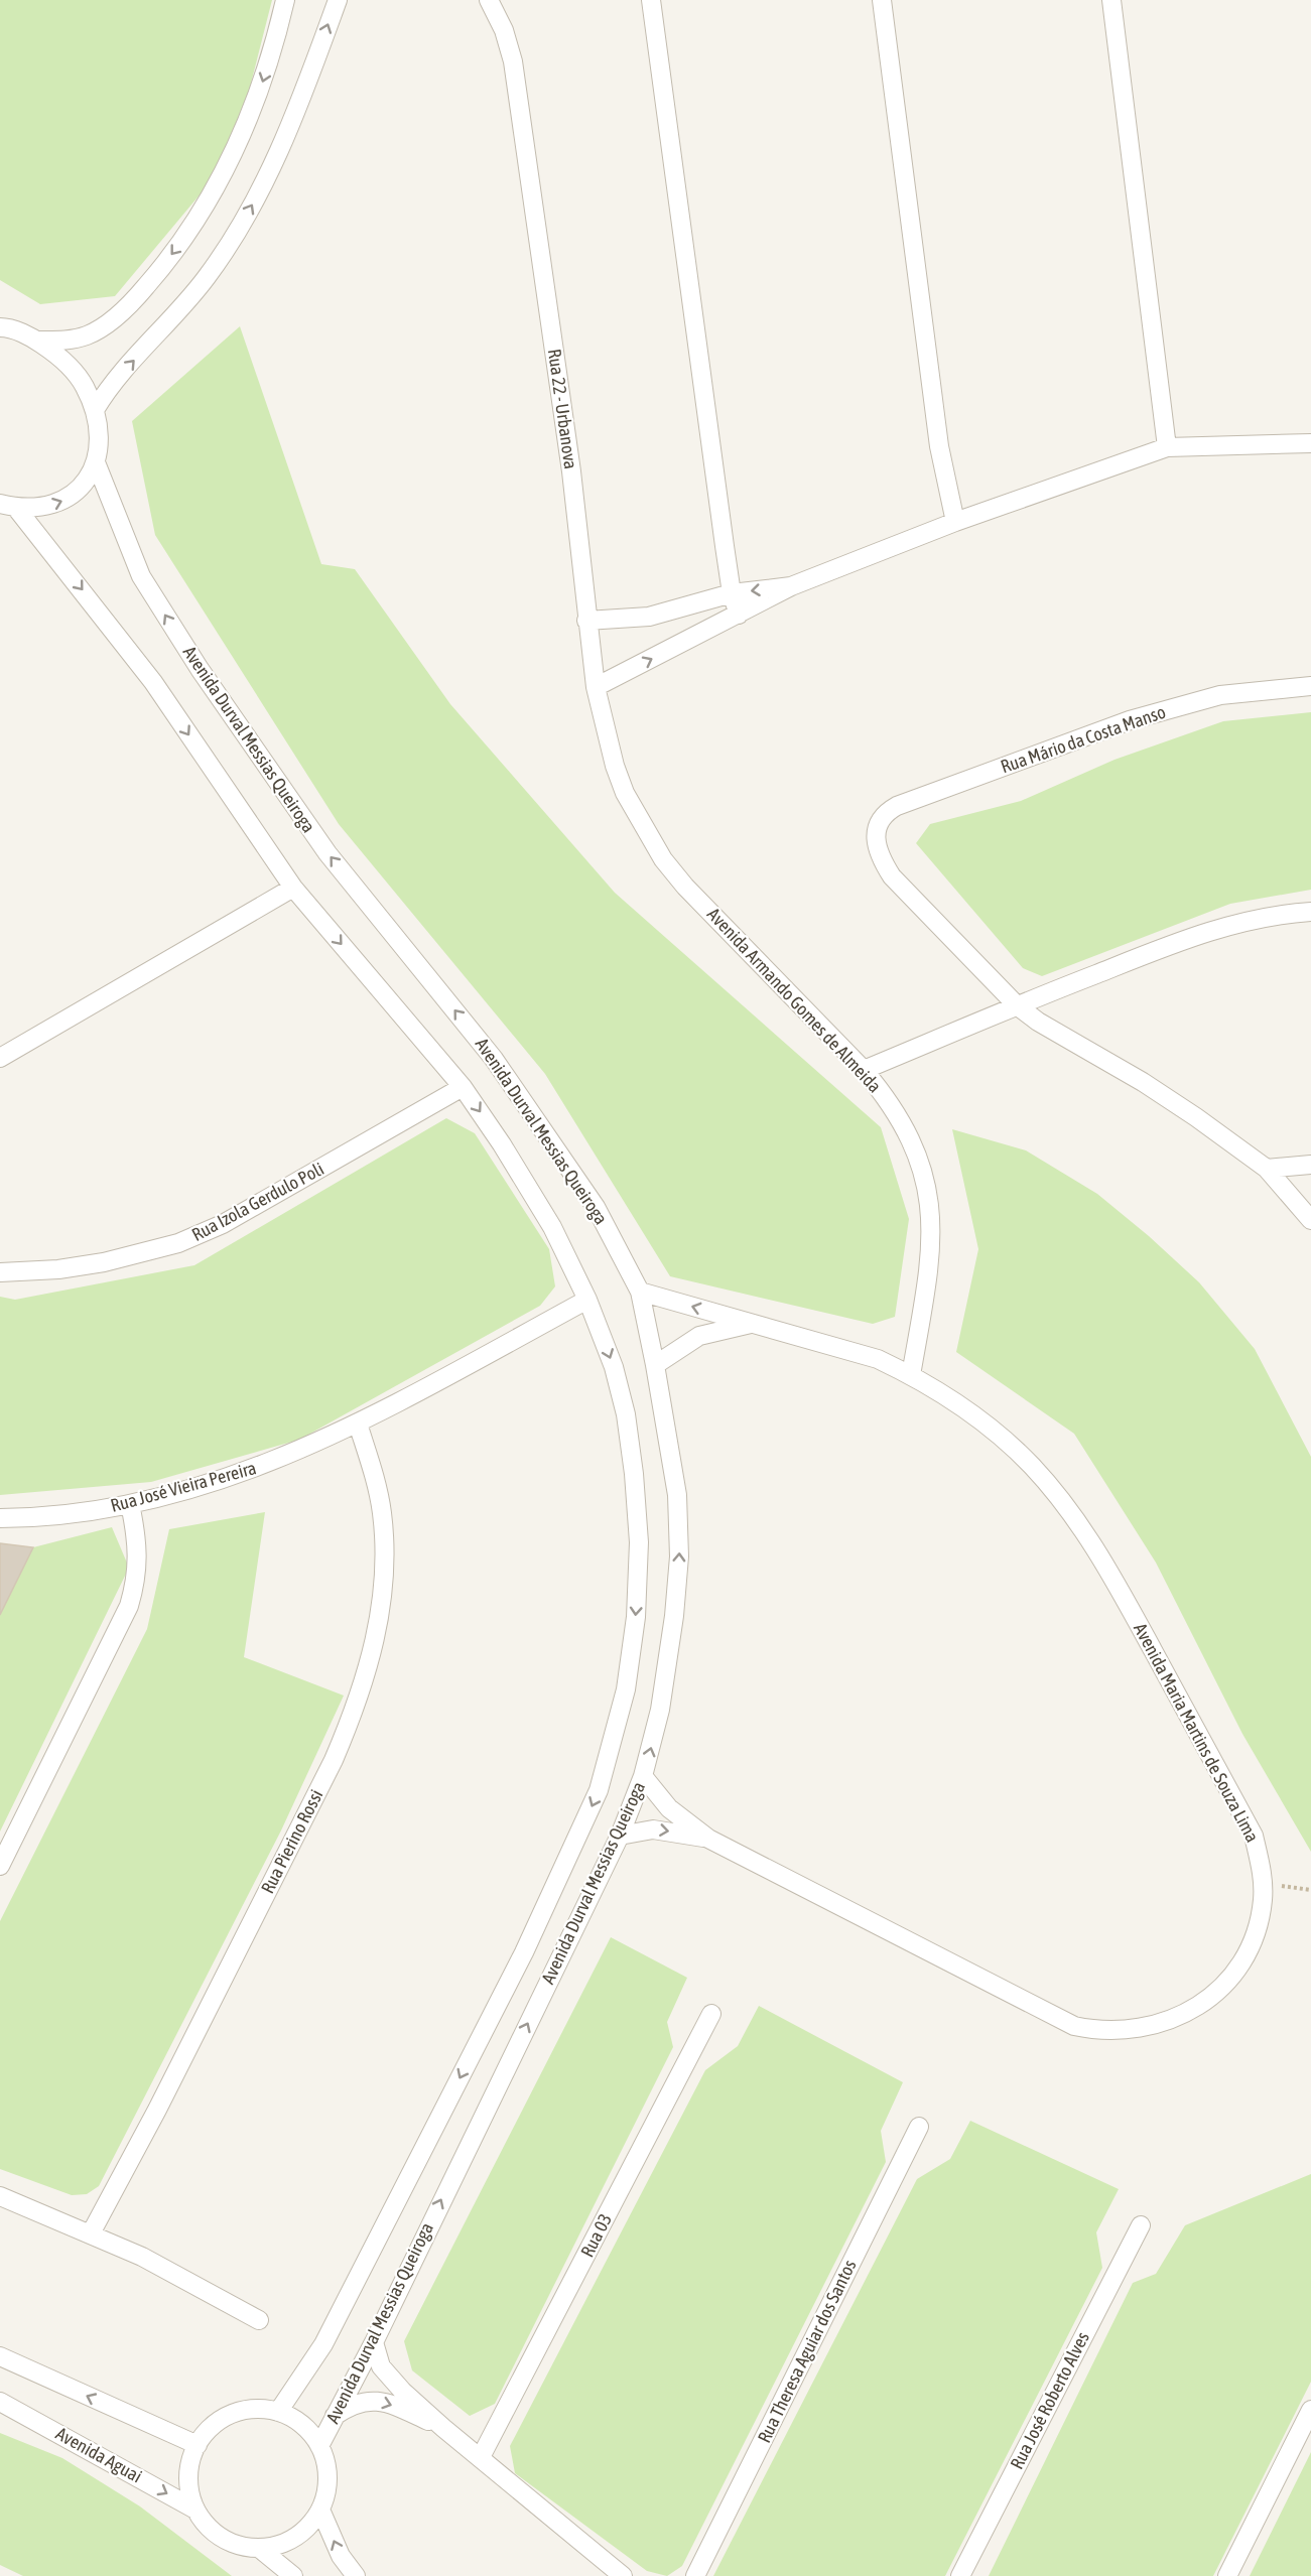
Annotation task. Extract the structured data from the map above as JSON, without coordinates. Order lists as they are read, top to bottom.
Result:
{
  "streets": {
    "street": [
      "Rua 22 - Urbanova",
      "Avenida Durval Messias Queiroga",
      "Rua Mário da Costa Manso",
      "Avenida Armando Gomes de Almeida",
      "Rua Izola Gerdulo Poli",
      "Rua José Vieira Pereira",
      "Avenida Maria Martins de Souza Lima",
      "Rua Pierino Rossi",
      "Rua 03",
      "Rua Theresa Aguiar dos Santos",
      "Rua José Roberto Alves",
      "Avenida Aguai"
    ]
  },
  "crossings": [
    ["Rua 22 - Urbanova", "Avenida Armando Gomes de Almeida"],
    ["Avenida Durval Messias Queiroga", "Rua Izola Gerdulo Poli"],
    ["Avenida Durval Messias Queiroga", "Rua José Vieira Pereira"],
    ["Avenida Durval Messias Queiroga", "Avenida Maria Martins de Souza Lima"],
    ["Avenida Durval Messias Queiroga", "Avenida Aguai"],
    ["Avenida Armando Gomes de Almeida", "Avenida Maria Martins de Souza Lima"],
    ["Rua José Vieira Pereira", "Rua Pierino Rossi"]
  ]
}
